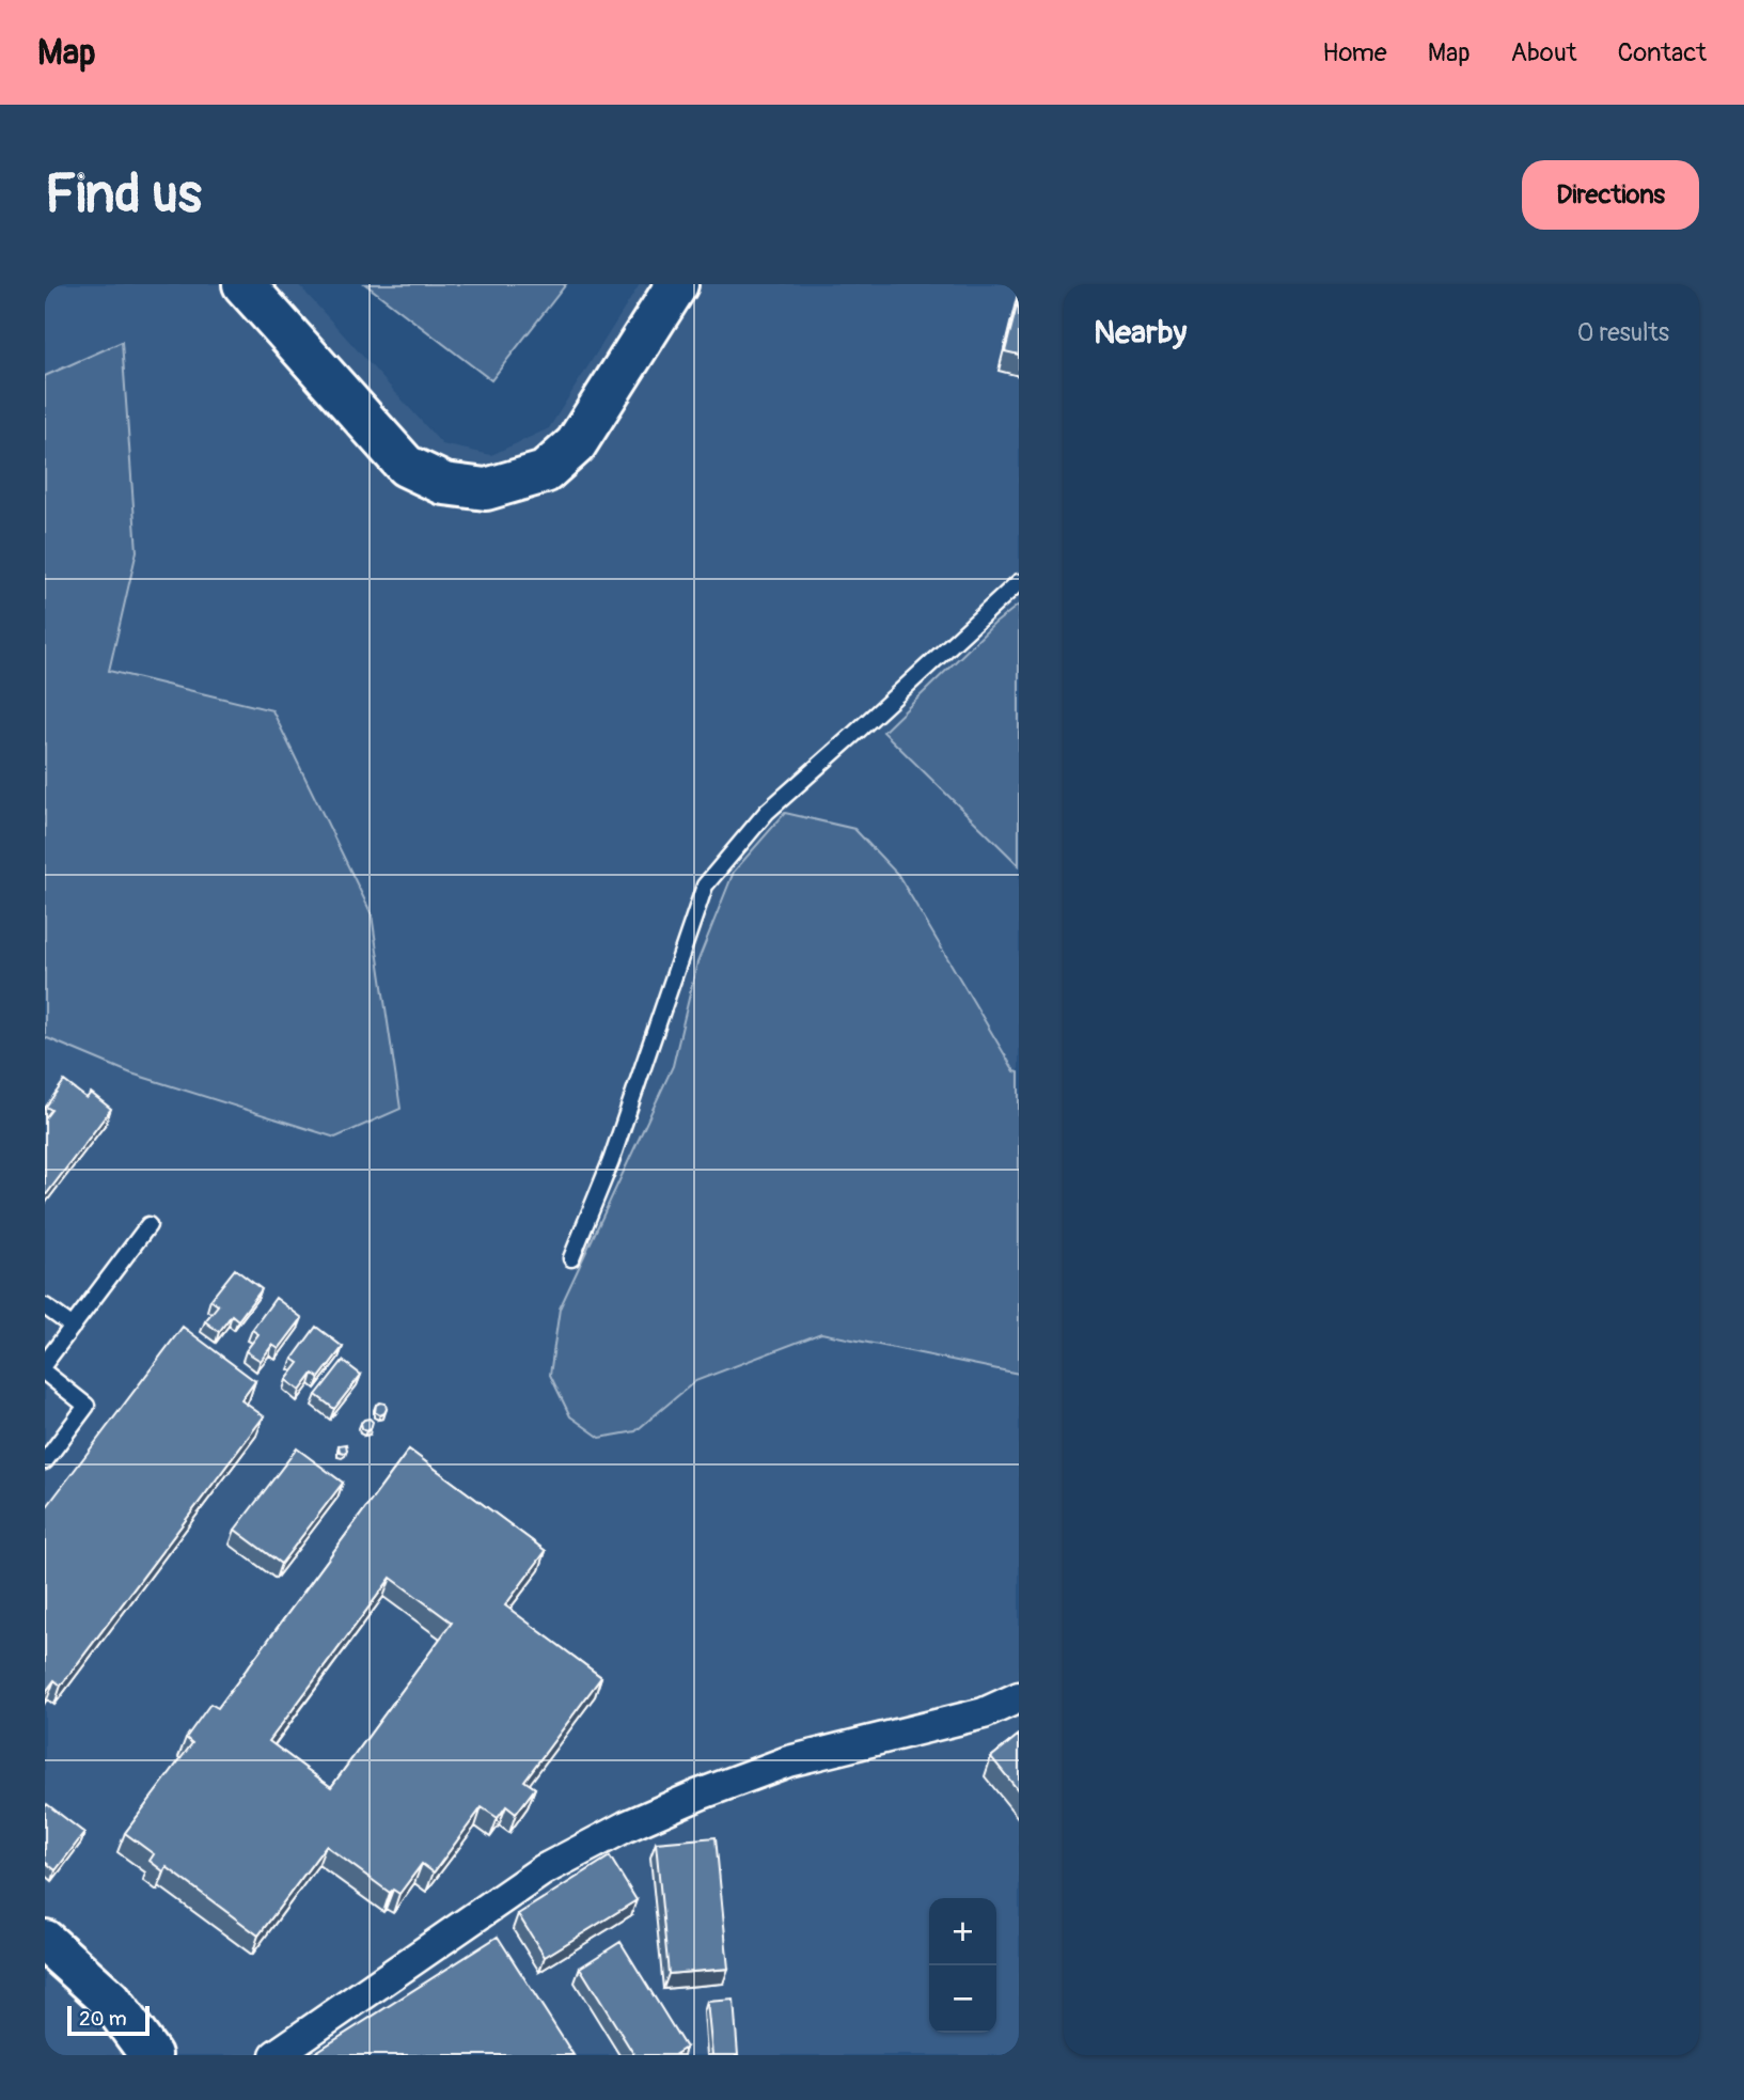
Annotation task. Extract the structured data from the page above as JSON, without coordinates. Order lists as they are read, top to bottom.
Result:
{
  "scale_bar": "20 m",
  "page": {
    "header": "Map",
    "nav": [
      "Home",
      "Map",
      "About",
      "Contact"
    ],
    "buttons": "Directions",
    "title": "Find us",
    "heading": ["Nearby", "0 results"],
    "map_buttons": ["+", "−"],
    "scale": "20 m"
  }
}
